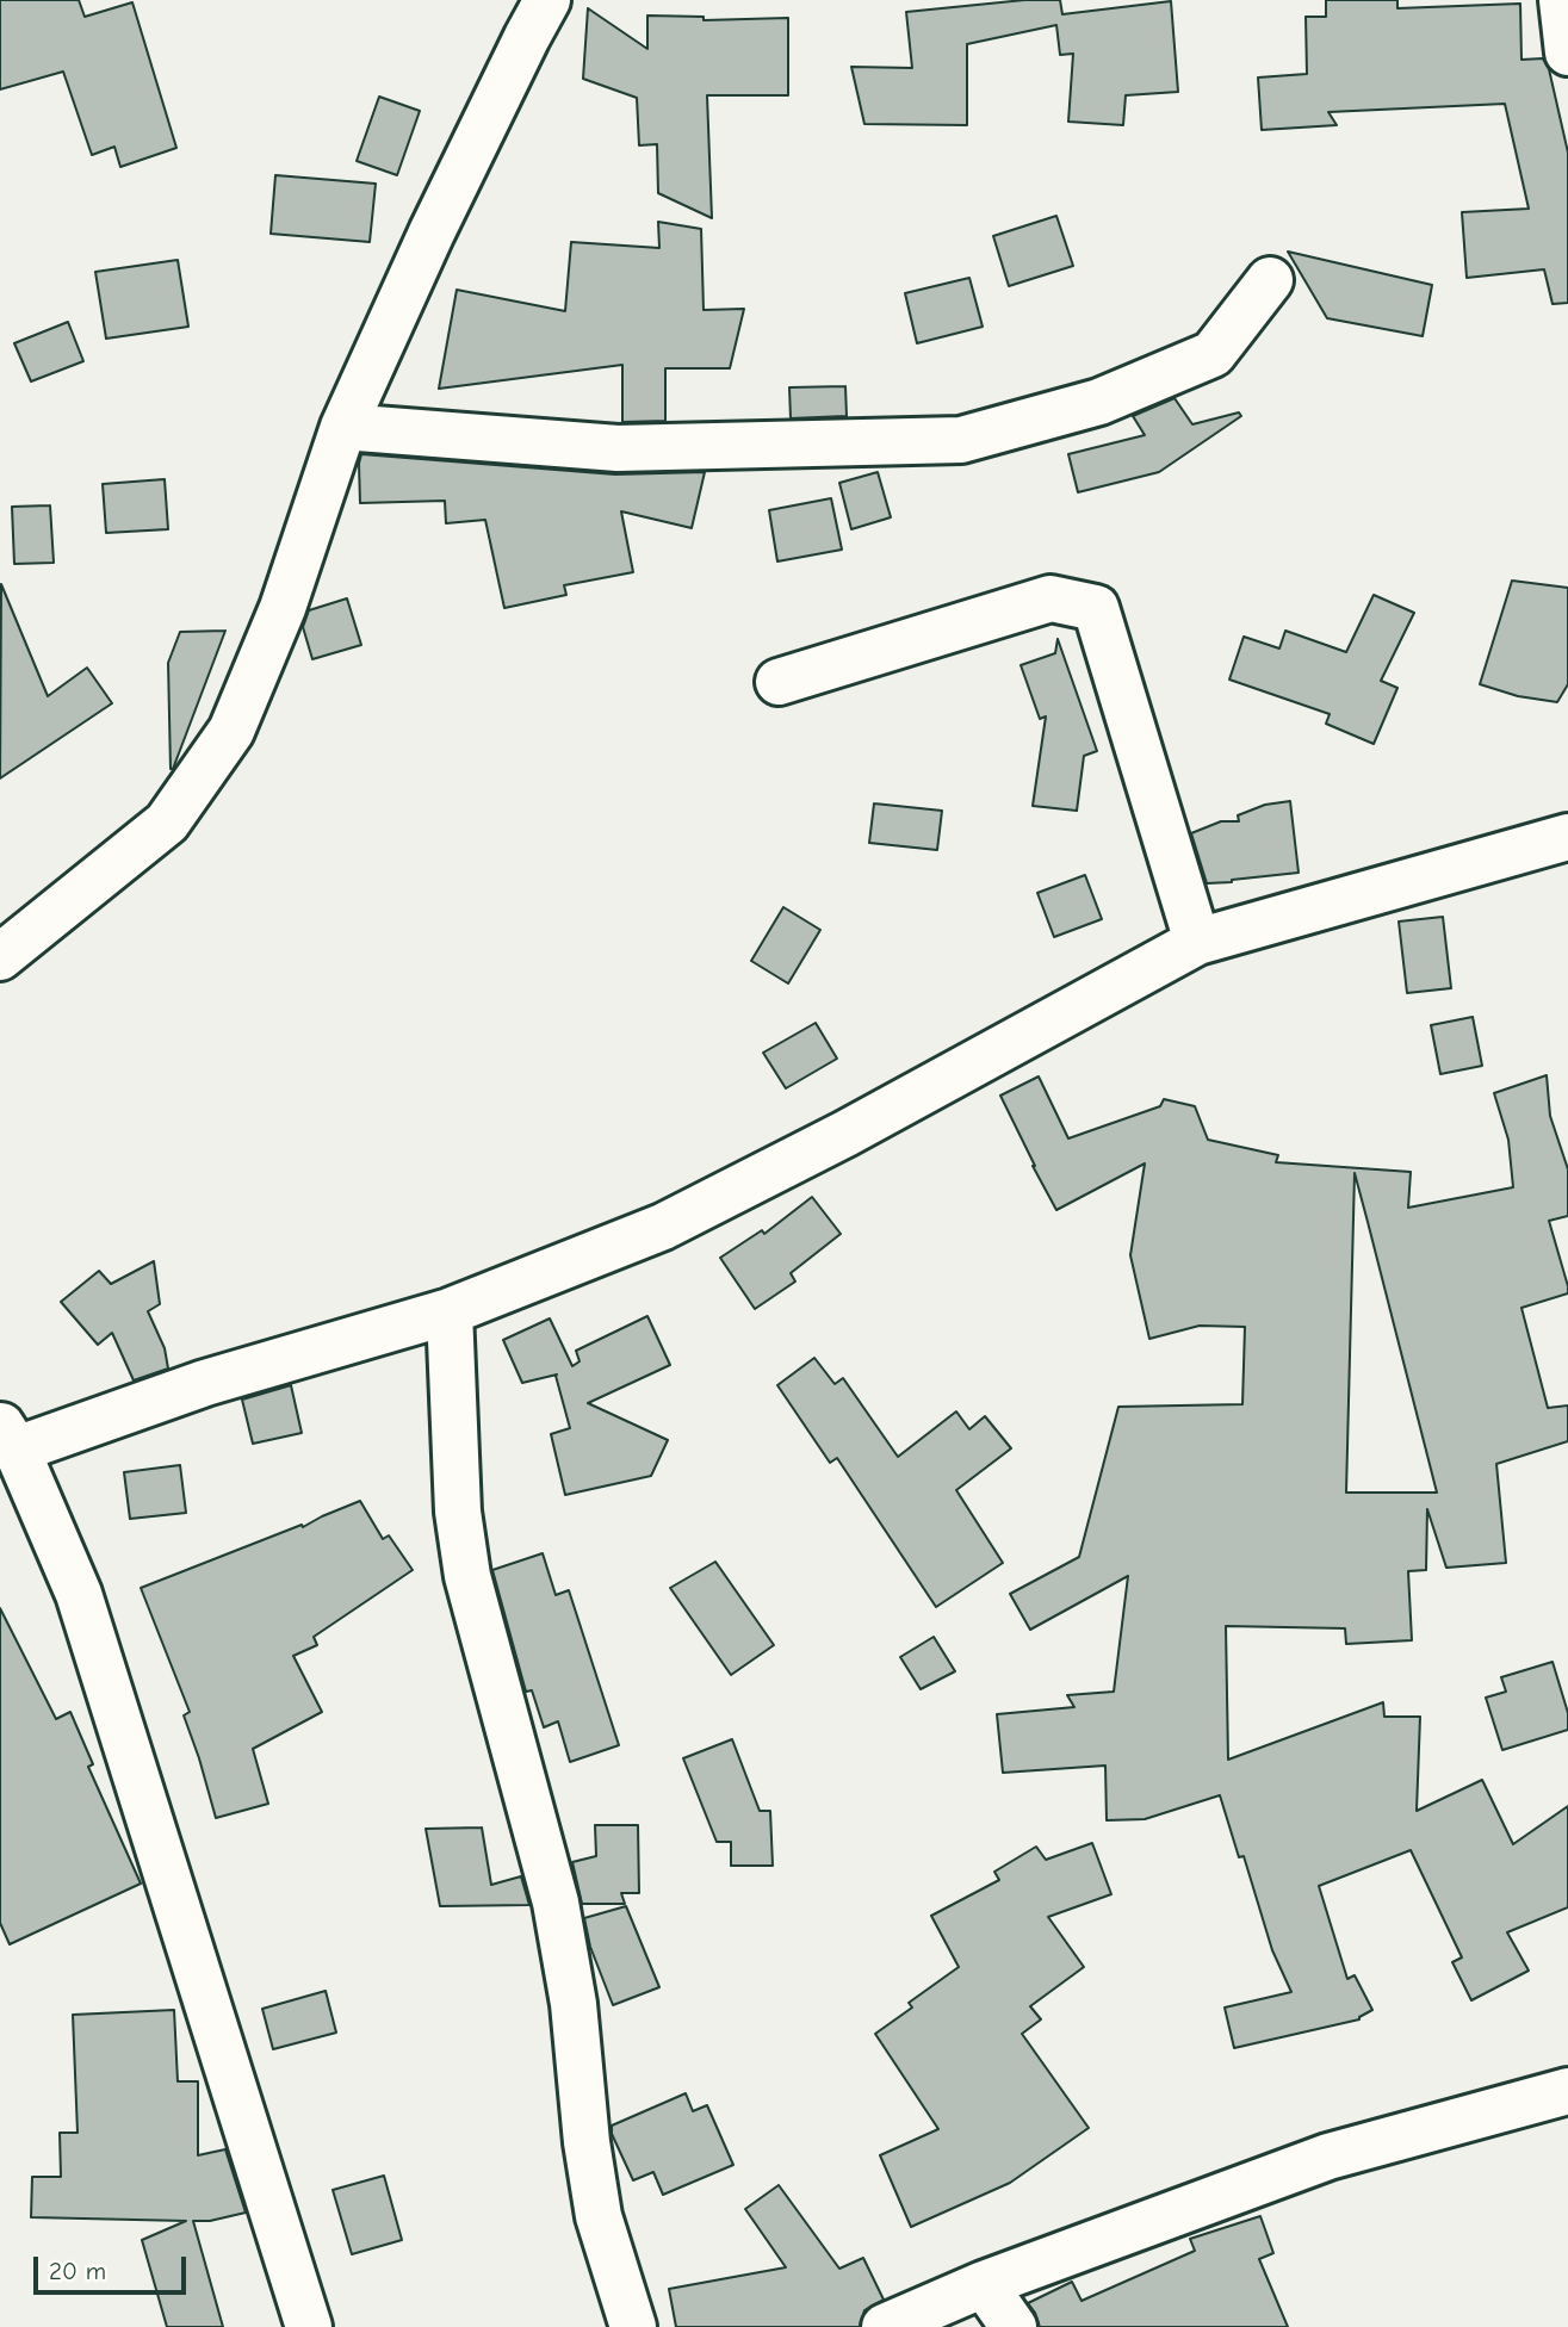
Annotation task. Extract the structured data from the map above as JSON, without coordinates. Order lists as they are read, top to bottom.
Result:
{
  "scale_bar": "20 m"
}
